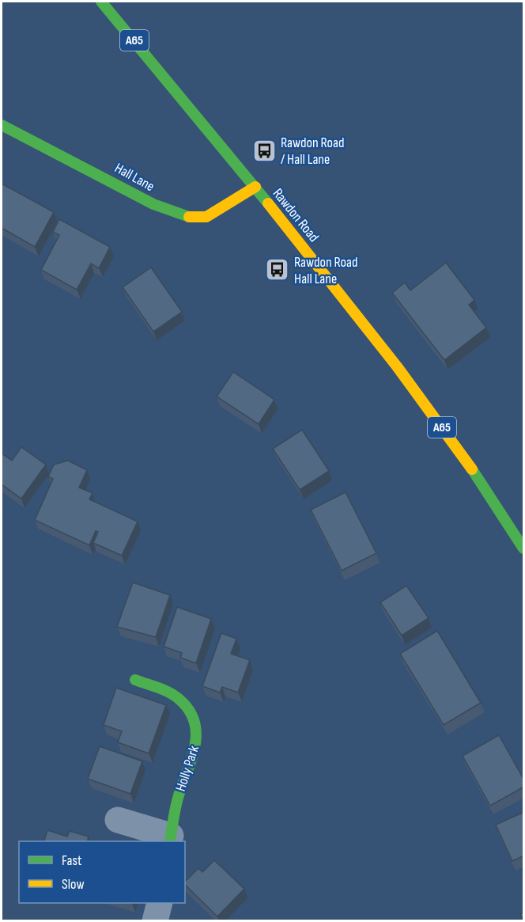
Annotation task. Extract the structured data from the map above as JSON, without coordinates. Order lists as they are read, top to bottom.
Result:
{
  "streets": {
    "main road": [
      "A65",
      "Hall Lane",
      "Rawdon Road",
      "Holly Park"
    ]
  },
  "crossings": [
    ["Hall Lane", "Rawdon Road"]
  ],
  "places": {
    "bus stop": ["Rawdon Road / Hall Lane", "Rawdon Road Hall Lane"]
  },
  "legend": ["Fast", "Slow"]
}
